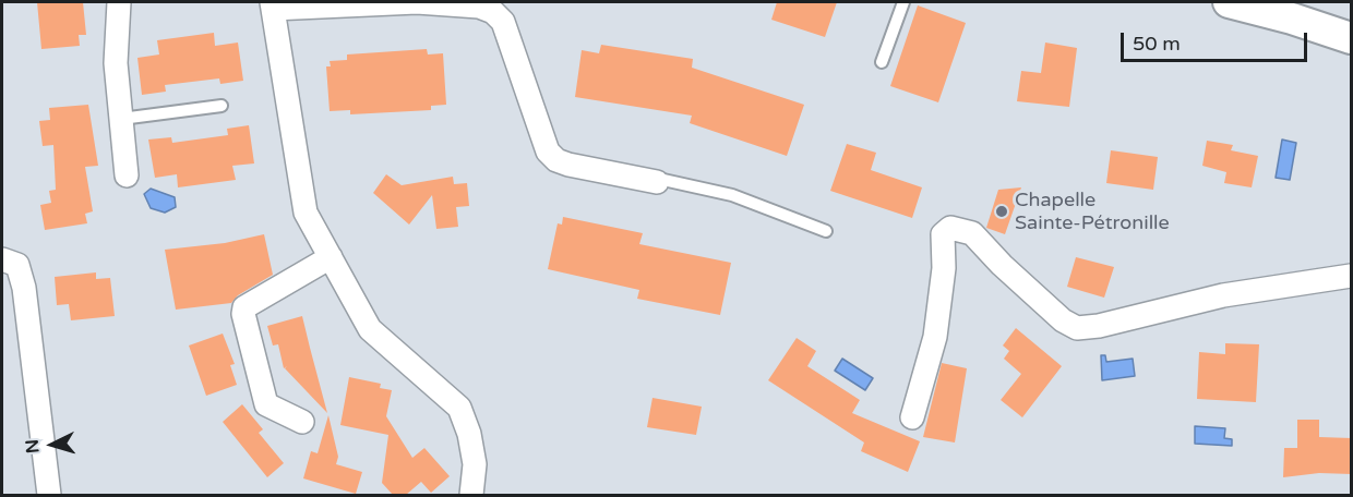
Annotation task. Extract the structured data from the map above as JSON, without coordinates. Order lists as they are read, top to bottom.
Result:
{
  "places": ["Chapelle Sainte-Pétronille"],
  "scale_bar": "50 m",
  "north": "left"
}
